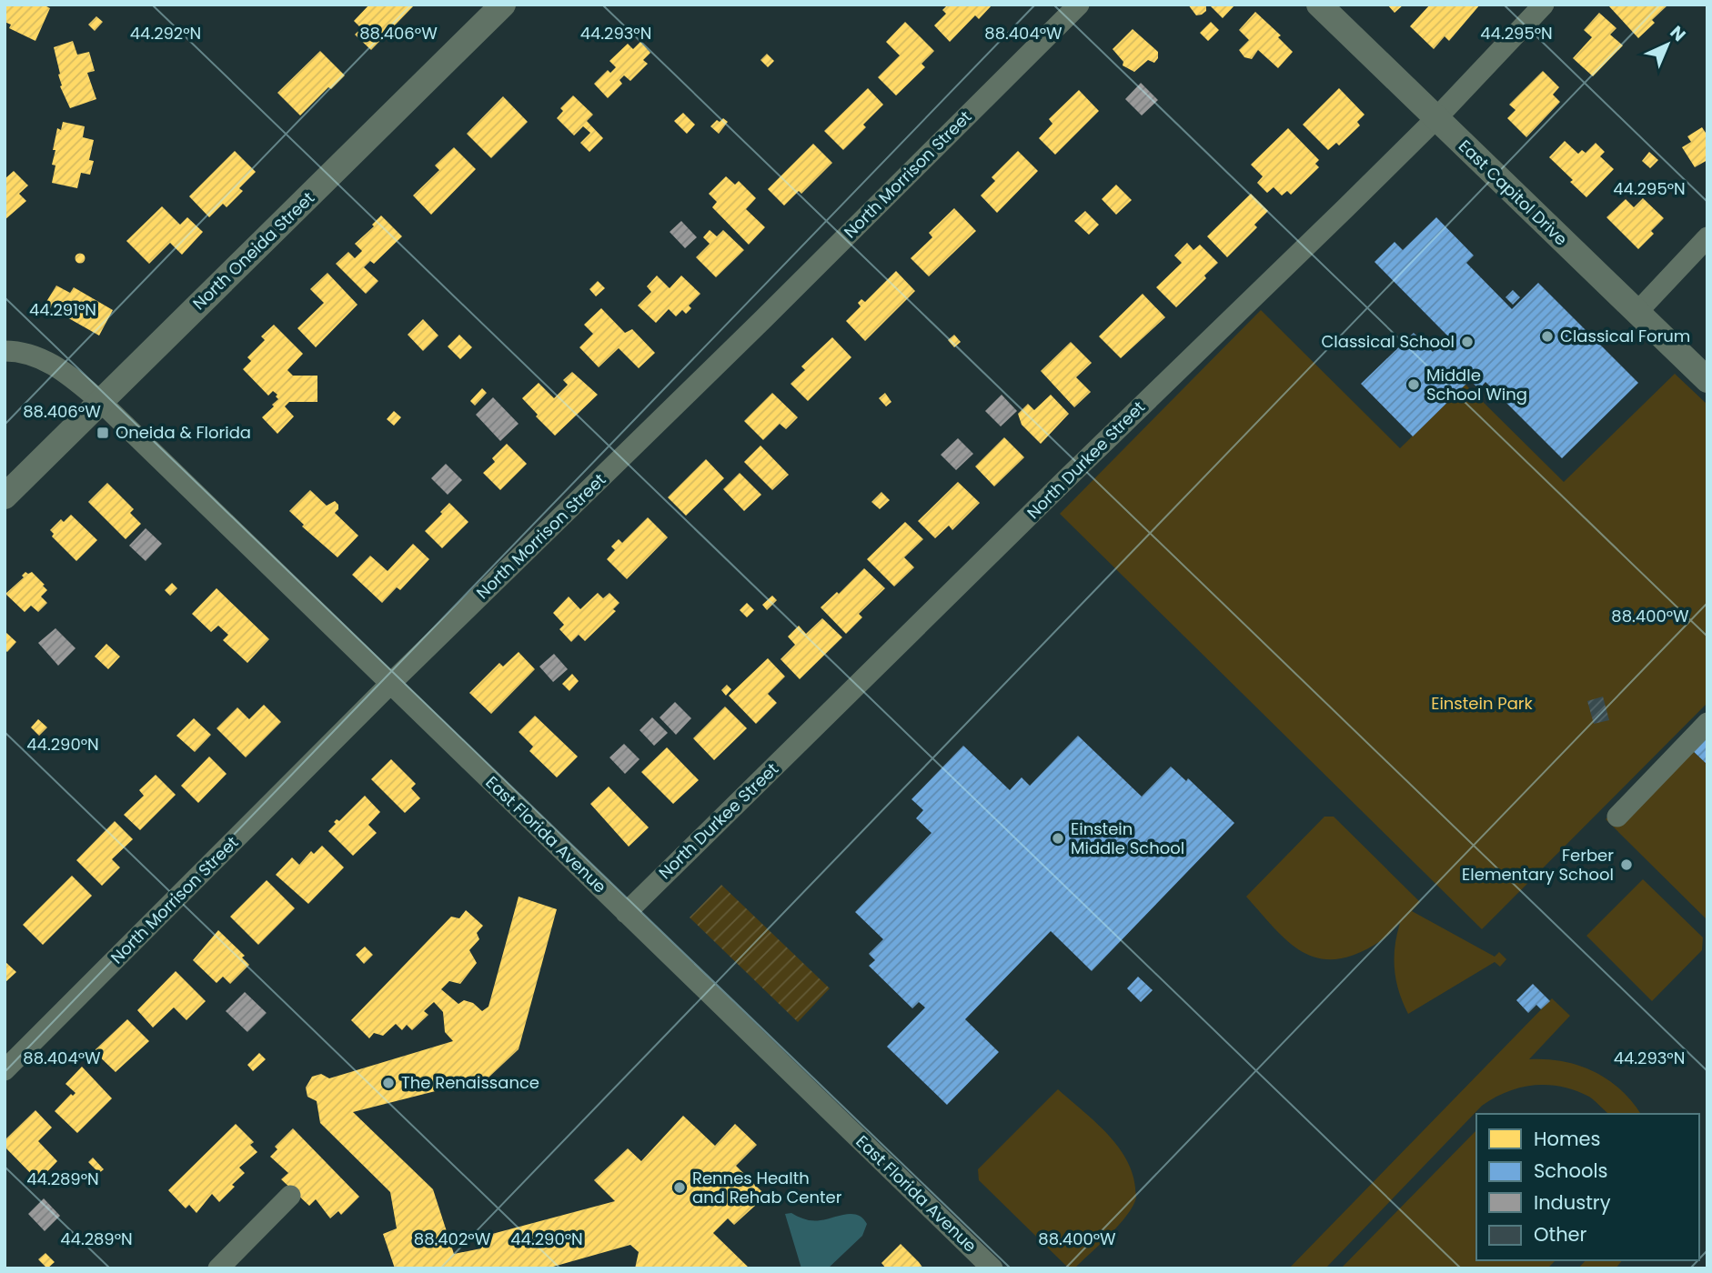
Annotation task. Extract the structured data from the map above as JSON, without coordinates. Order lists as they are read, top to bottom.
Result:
{
  "streets": {
    "street": [
      "North Morrison Street",
      "East Capitol Drive",
      "North Oneida Street",
      "North Durkee Street",
      "East Florida Avenue"
    ]
  },
  "crossings": [
    ["North Morrison Street", "East Florida Avenue"],
    ["East Capitol Drive", "North Durkee Street"],
    ["North Oneida Street", "East Florida Avenue"],
    ["North Durkee Street", "East Florida Avenue"]
  ],
  "parks": ["Einstein Park"],
  "places": {
    "other": [
      "Classical Forum",
      "Classical School",
      "Middle School Wing",
      "Einstein Middle School",
      "Ferber Elementary School",
      "The Renaissance",
      "Rennes Health and Rehab Center"
    ],
    "transit": ["Oneida & Florida"]
  },
  "legend": [
    "Homes",
    "Schools",
    "Industry",
    "Other"
  ],
  "north": "top right",
  "coordinates": [
    "44.292°N",
    "44.293°N",
    "44.295°N",
    "88.406°W",
    "88.404°W",
    "44.291°N",
    "88.400°W",
    "44.290°N",
    "44.289°N",
    "88.402°W"
  ]
}
